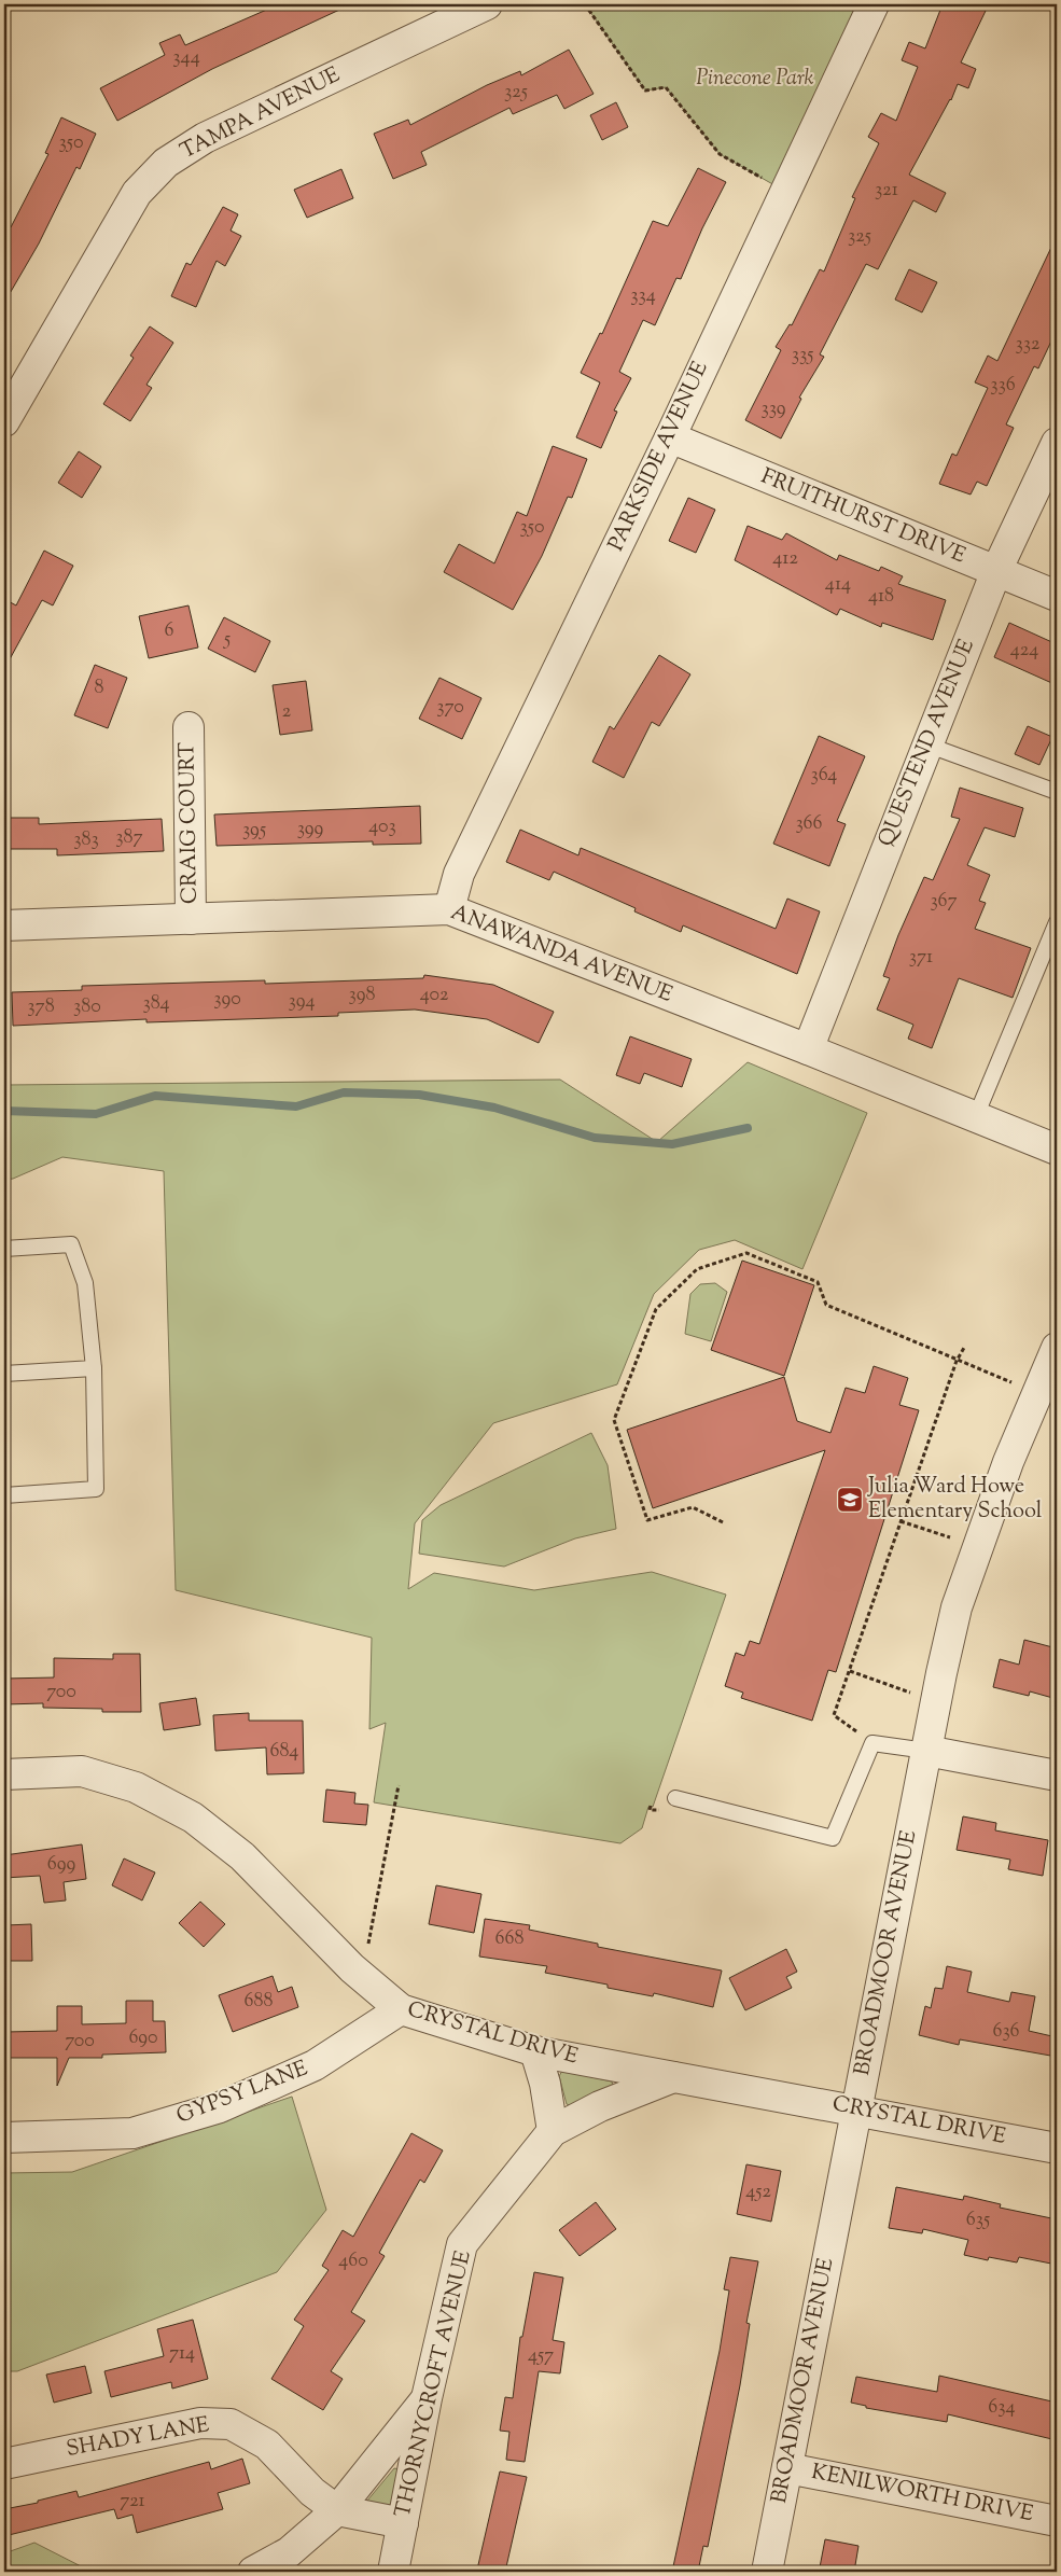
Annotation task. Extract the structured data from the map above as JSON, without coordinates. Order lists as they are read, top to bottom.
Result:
{
  "streets": {
    "street": [
      "TAMPA AVENUE",
      "PARKSIDE AVENUE",
      "FRUITHURST DRIVE",
      "QUESTEND AVENUE",
      "CRAIG COURT",
      "ANAWANDA AVENUE",
      "BROADMOOR AVENUE",
      "CRYSTAL DRIVE",
      "GYPSY LANE",
      "THORNYCROFT AVENUE",
      "SHADY LANE",
      "KENILWORTH DRIVE"
    ]
  },
  "crossings": [
    ["PARKSIDE AVENUE", "FRUITHURST DRIVE"],
    ["PARKSIDE AVENUE", "ANAWANDA AVENUE"],
    ["FRUITHURST DRIVE", "QUESTEND AVENUE"],
    ["QUESTEND AVENUE", "ANAWANDA AVENUE"],
    ["CRAIG COURT", "ANAWANDA AVENUE"],
    ["BROADMOOR AVENUE", "CRYSTAL DRIVE"],
    ["BROADMOOR AVENUE", "KENILWORTH DRIVE"],
    ["CRYSTAL DRIVE", "GYPSY LANE"],
    ["CRYSTAL DRIVE", "THORNYCROFT AVENUE"],
    ["THORNYCROFT AVENUE", "SHADY LANE"]
  ],
  "parks": ["Pinecone Park"],
  "places": {
    "school or university": ["Julia Ward Howe Elementary School"]
  },
  "house_numbers": [
    "344",
    "325",
    "350",
    "321",
    "325",
    "334",
    "332",
    "335",
    "336",
    "339",
    "350",
    "412",
    "414",
    "418",
    "6",
    "5",
    "424",
    "8",
    "370",
    "2",
    "364",
    "366",
    "403",
    "399",
    "395",
    "387",
    "383",
    "367",
    "371",
    "398",
    "402",
    "390",
    "394",
    "384",
    "378",
    "380",
    "700",
    "684",
    "699",
    "668",
    "688",
    "636",
    "690",
    "700",
    "452",
    "635",
    "460",
    "714",
    "457",
    "634",
    "721"
  ]
}
